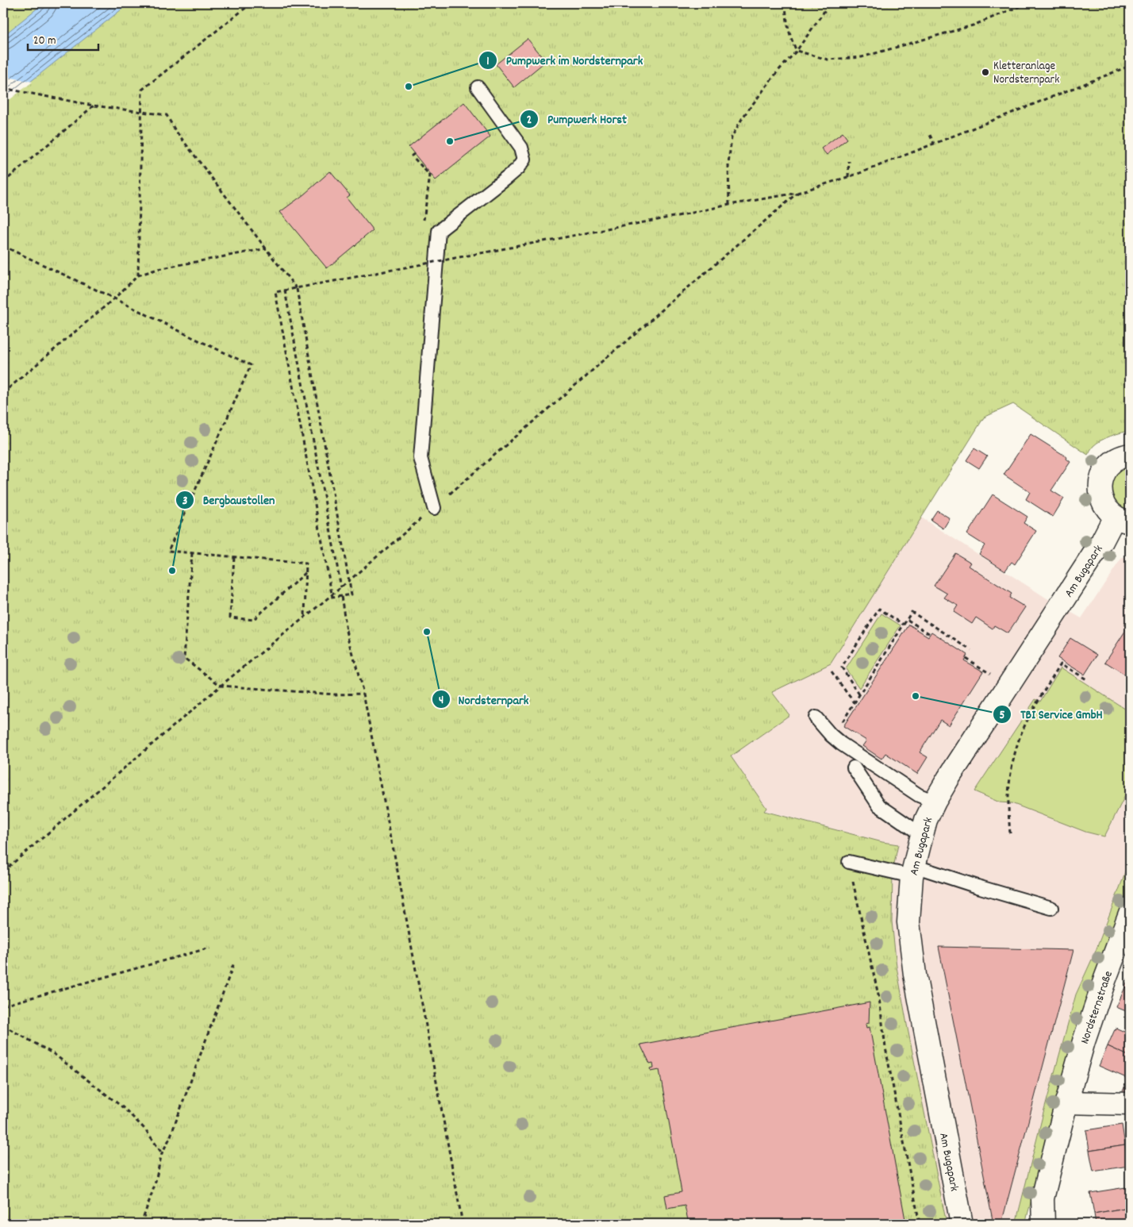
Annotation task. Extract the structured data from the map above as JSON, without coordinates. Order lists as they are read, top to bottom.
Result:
{
  "streets": {
    "street": ["Am Bugapark", "Nordsternstraße"]
  },
  "places": [
    "Kletteranlage Nordsternpark",
    "Pumpwerk im Nordsternpark",
    "Pumpwerk Horst",
    "Bergbaustollen",
    "Nordsternpark",
    "TBI Service GmbH"
  ],
  "scale_bar": "20 m"
}
